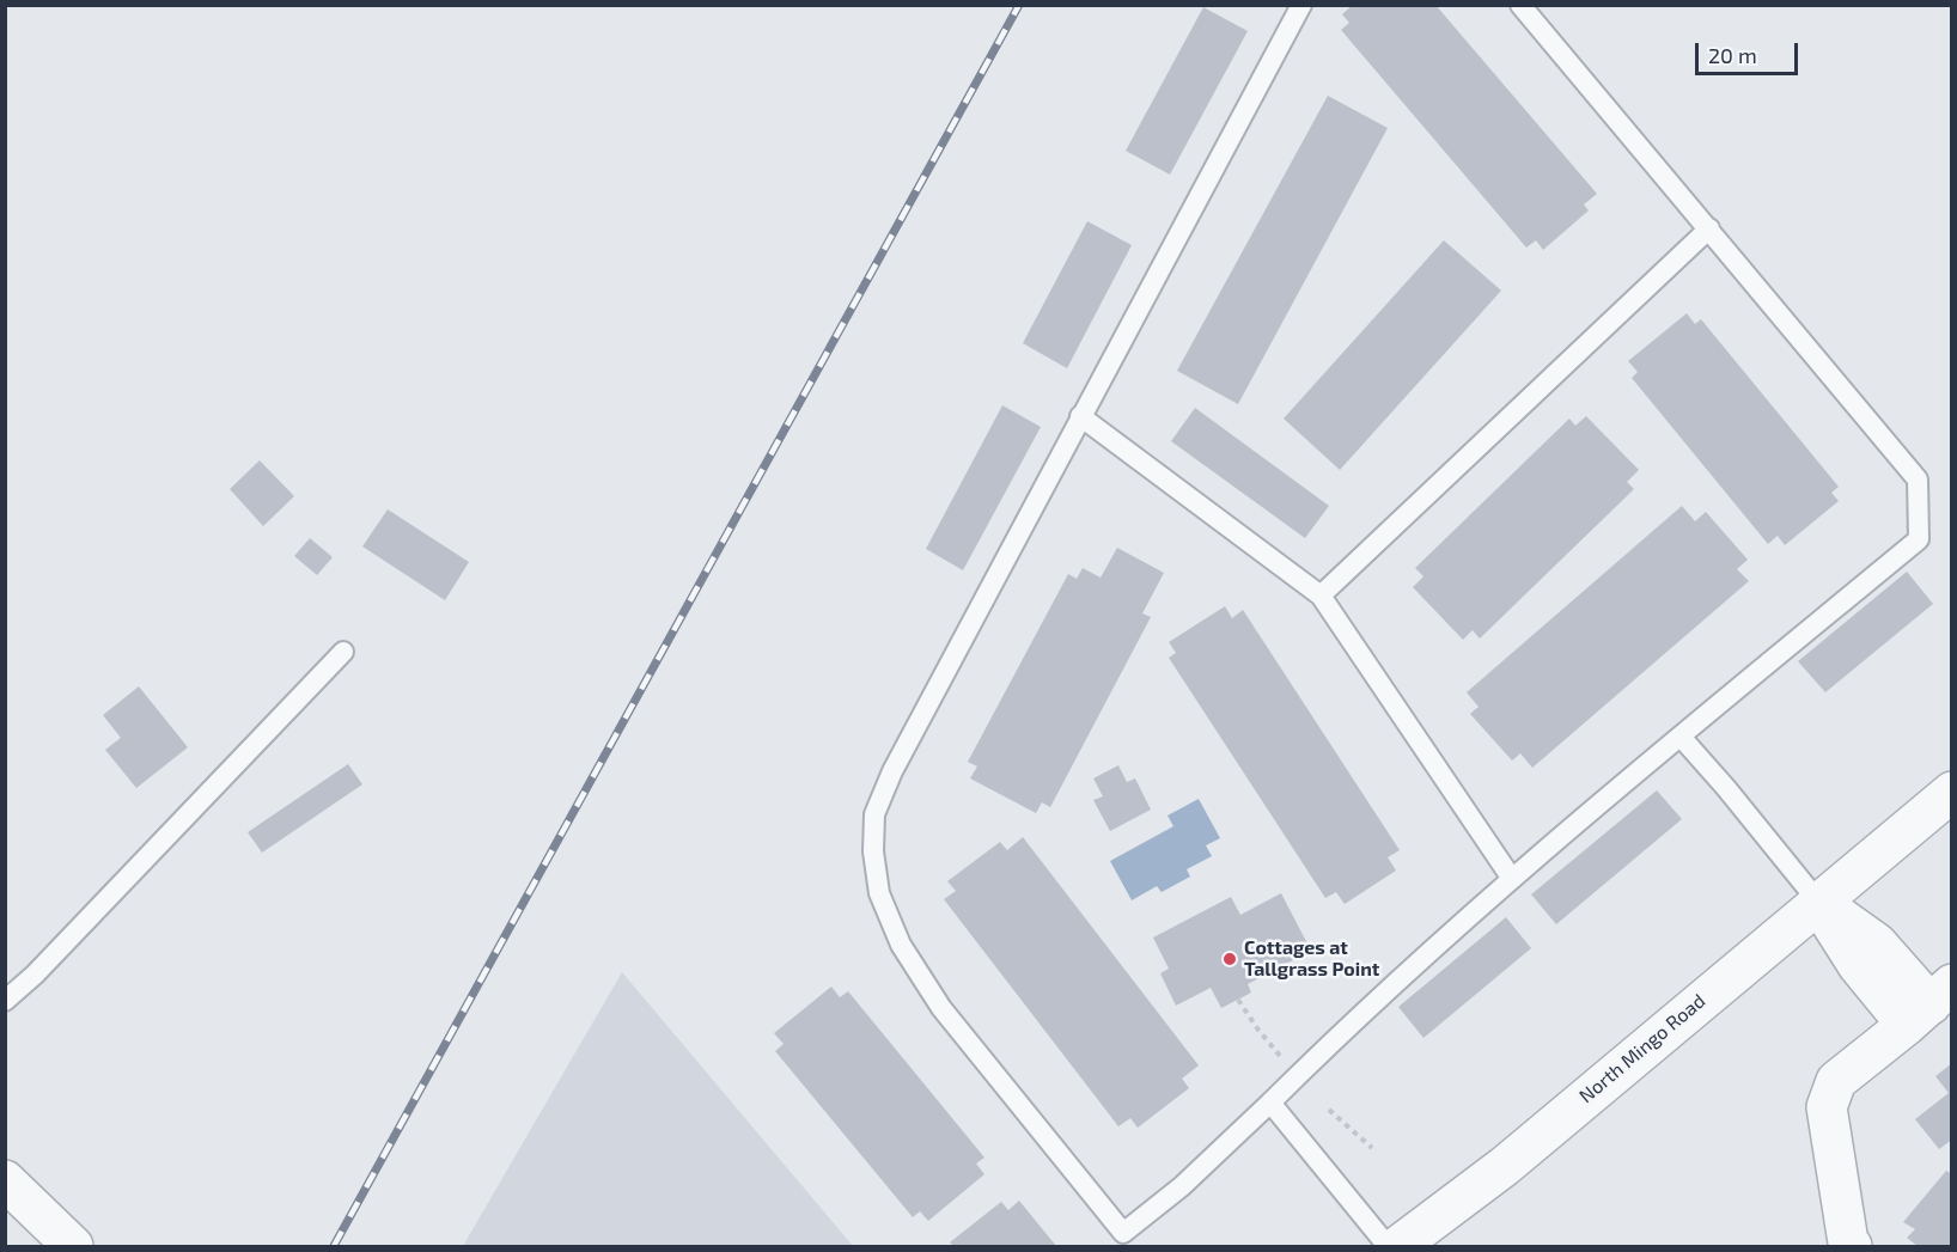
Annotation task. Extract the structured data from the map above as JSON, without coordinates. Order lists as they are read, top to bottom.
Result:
{
  "streets": {
    "street": ["North Mingo Road"]
  },
  "places": ["Cottages at Tallgrass Point"],
  "scale_bar": "20 m"
}
